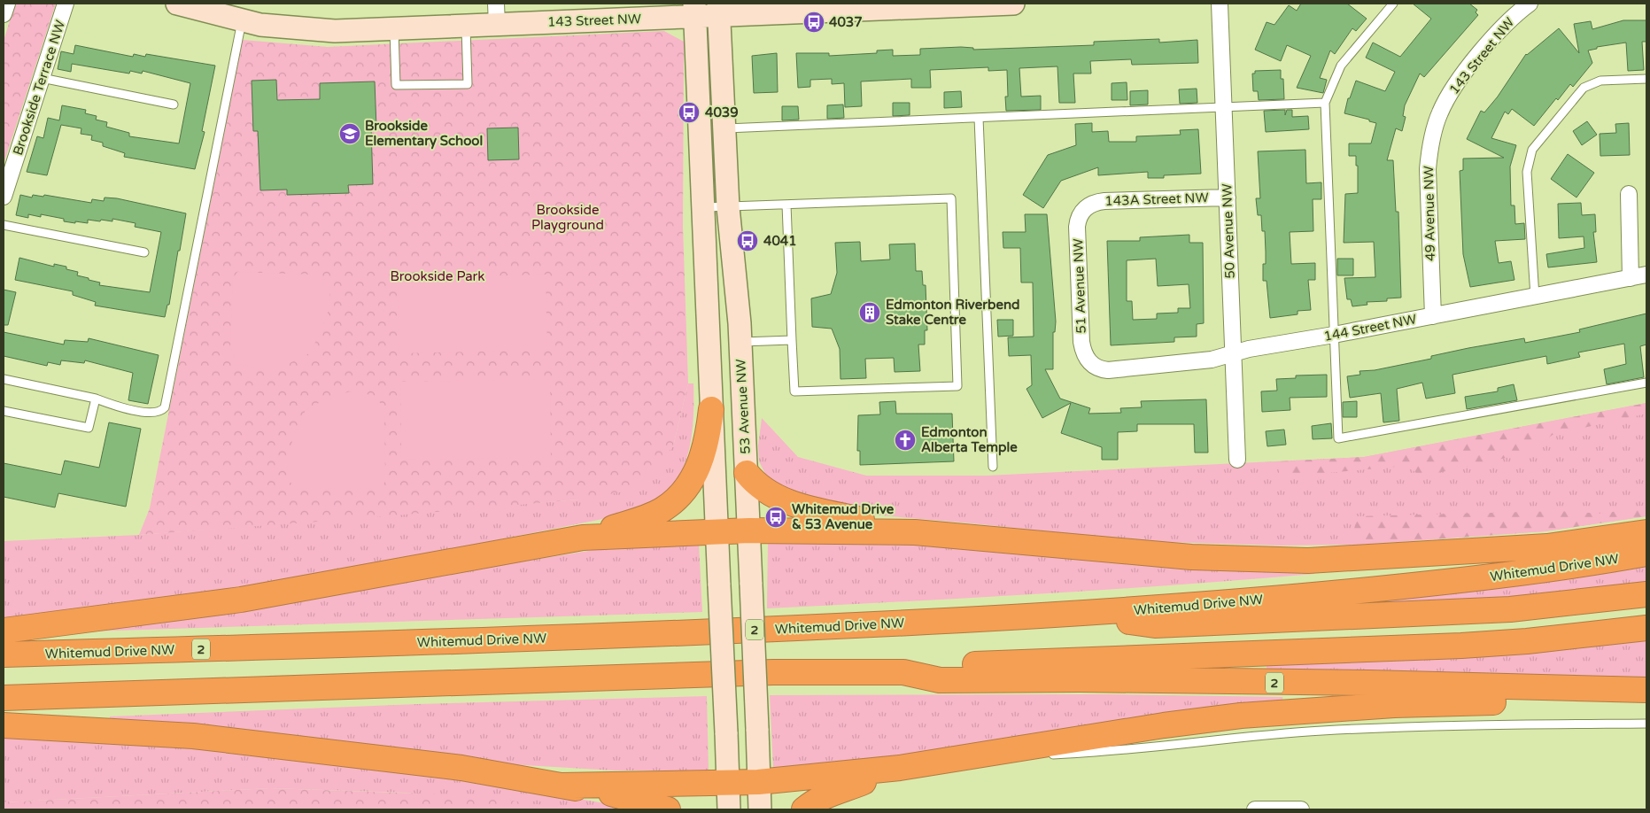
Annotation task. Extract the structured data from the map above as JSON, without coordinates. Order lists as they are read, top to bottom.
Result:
{
  "streets": {
    "highway": ["Whitemud Drive NW", "2"],
    "street": [
      "143 Street NW",
      "Brookside Terrace NW",
      "143A Street NW",
      "49 Avenue NW",
      "50 Avenue NW",
      "51 Avenue NW",
      "144 Street NW",
      "53 Avenue NW"
    ]
  },
  "crossings": [
    ["143 Street NW", "49 Avenue NW"],
    ["143 Street NW", "53 Avenue NW"],
    ["143A Street NW", "50 Avenue NW"],
    ["143A Street NW", "51 Avenue NW"],
    ["49 Avenue NW", "144 Street NW"],
    ["50 Avenue NW", "144 Street NW"],
    ["51 Avenue NW", "144 Street NW"]
  ],
  "parks": ["Brookside Playground", "Brookside Park"],
  "places": {
    "bus stop": [
      "4037",
      "4039",
      "4041",
      "Whitemud Drive & 53 Avenue"
    ],
    "school or university": ["Brookside Elementary School"],
    "building": ["Edmonton Riverbend Stake Centre"],
    "church": ["Edmonton Alberta Temple"]
  }
}
